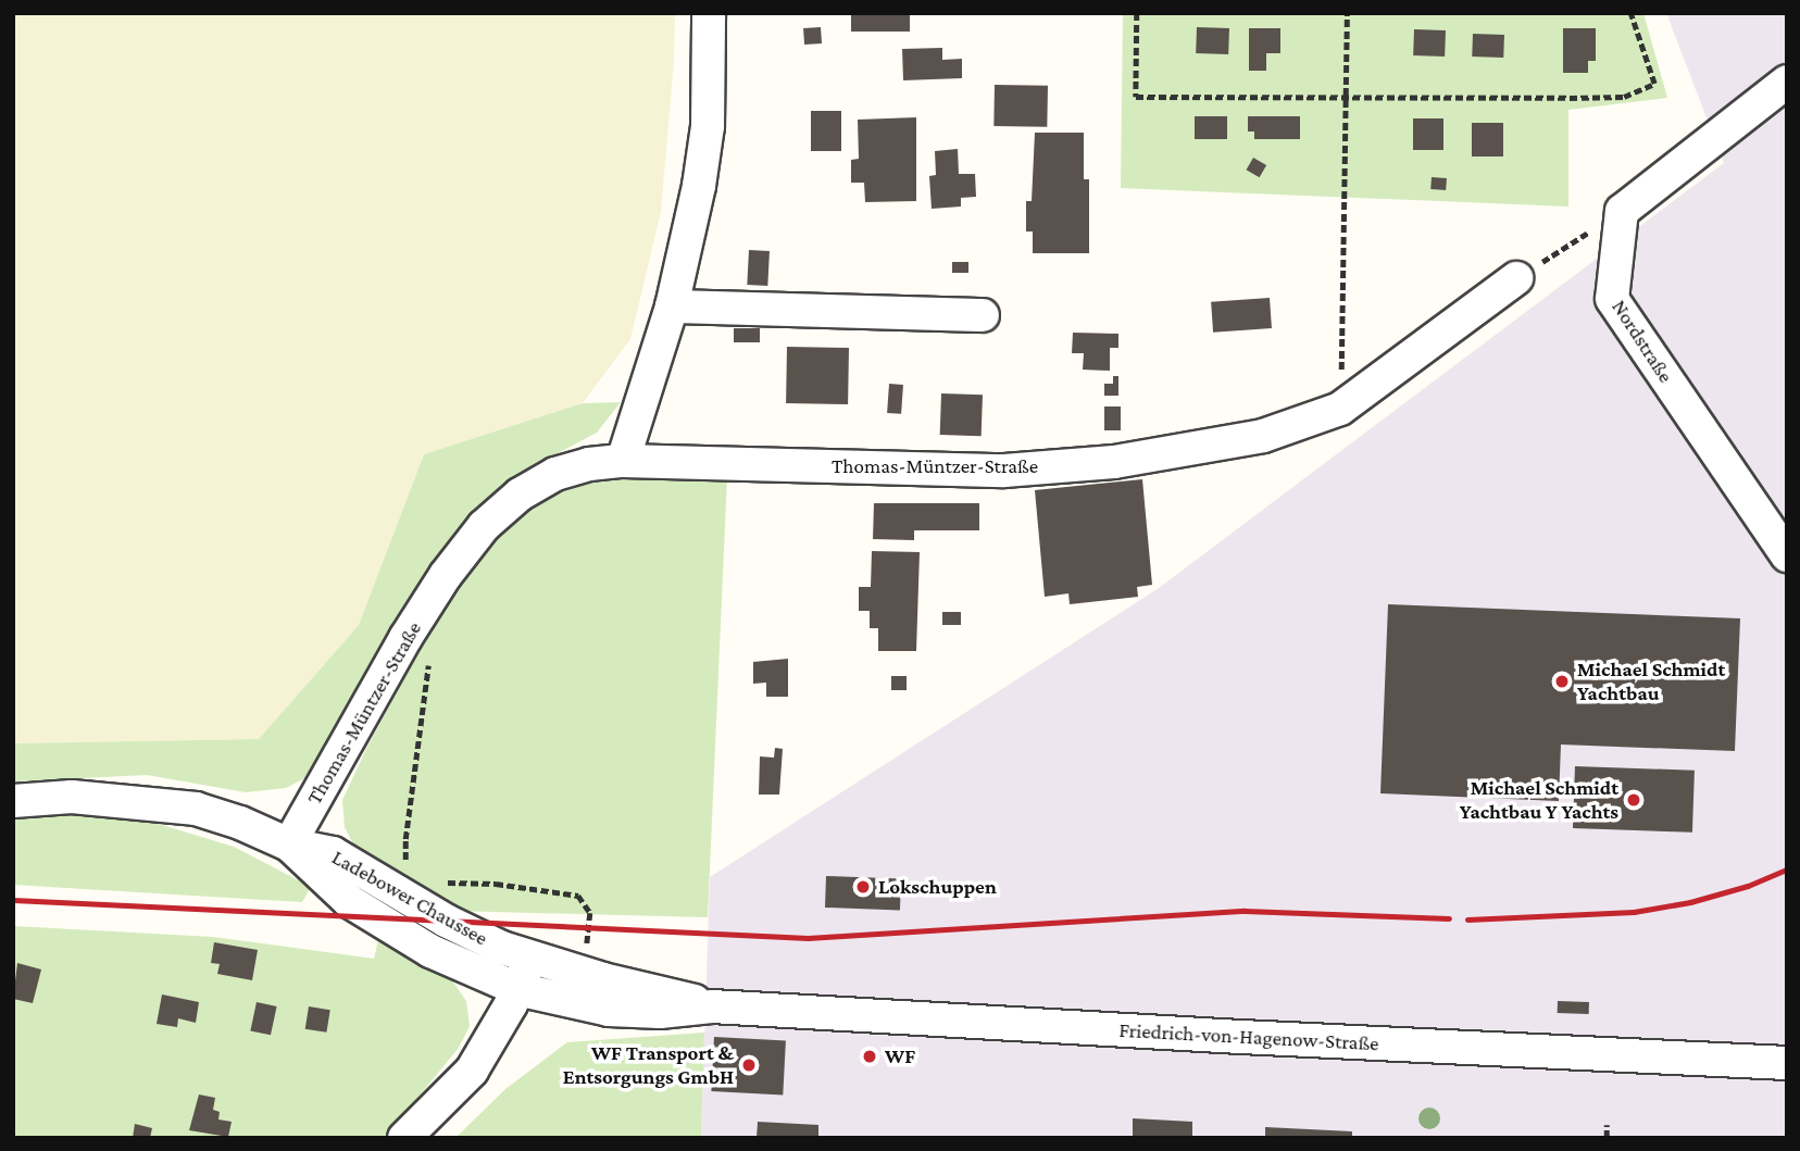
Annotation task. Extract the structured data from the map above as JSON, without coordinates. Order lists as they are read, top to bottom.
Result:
{
  "streets": {
    "street": [
      "Nordstraße",
      "Thomas-Müntzer-Straße",
      "Ladebower Chaussee",
      "Friedrich-von-Hagenow-Straße"
    ]
  },
  "crossings": [
    ["Thomas-Müntzer-Straße", "Ladebower Chaussee"],
    ["Ladebower Chaussee", "Friedrich-von-Hagenow-Straße"]
  ],
  "places": [
    "Michael Schmidt Yachtbau",
    "Michael Schmidt Yachtbau Y Yachts",
    "Lokschuppen",
    "WF",
    "WF Transport & Entsorgungs GmbH"
  ]
}
